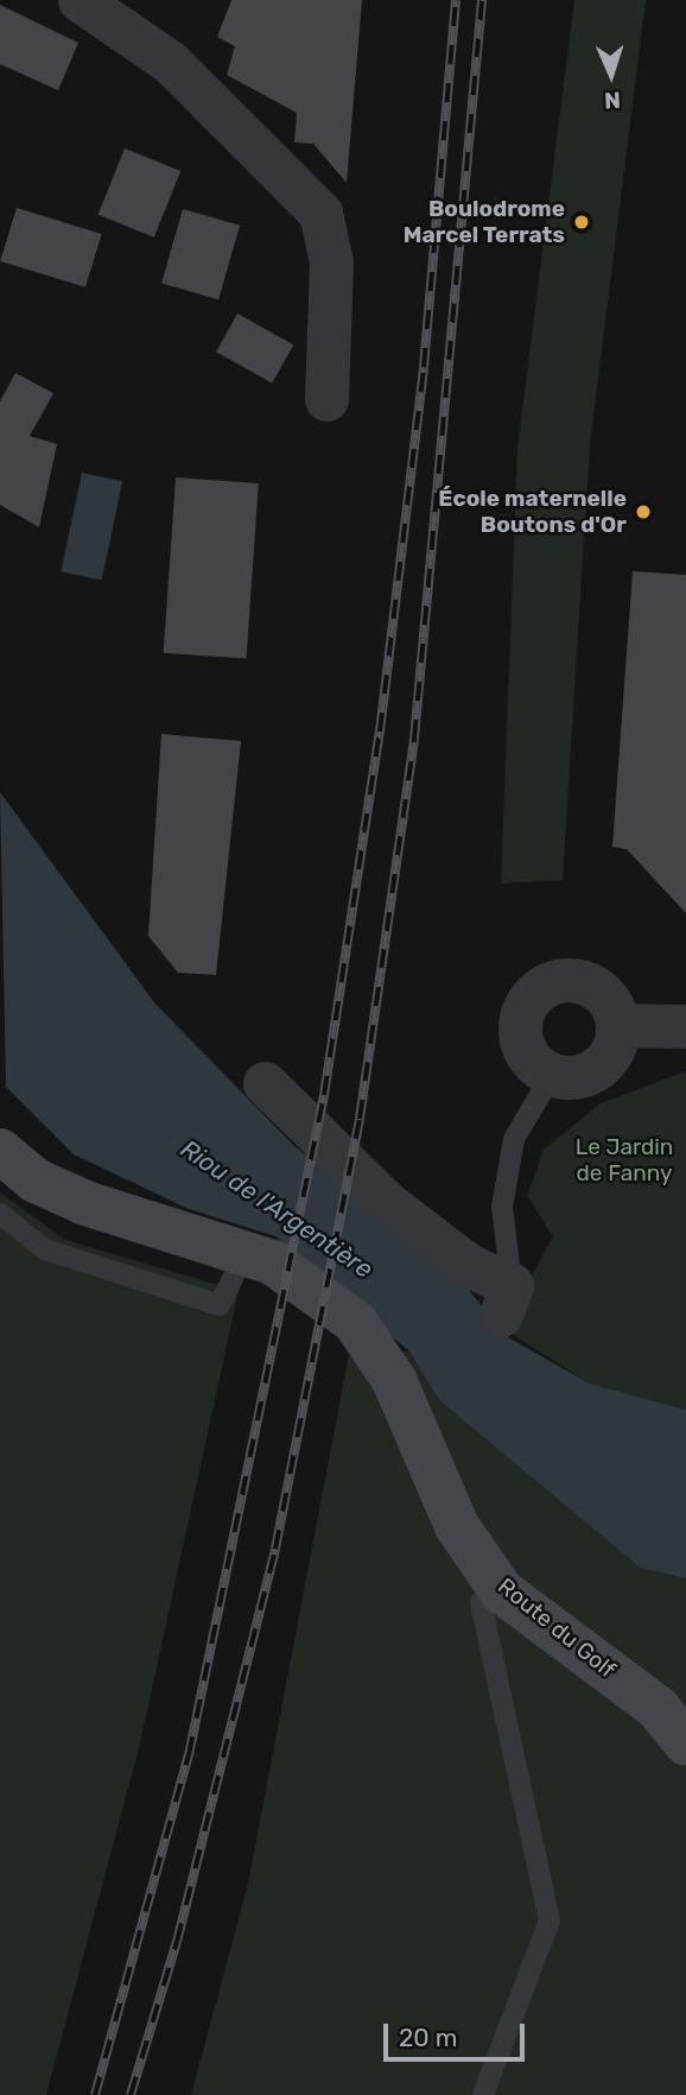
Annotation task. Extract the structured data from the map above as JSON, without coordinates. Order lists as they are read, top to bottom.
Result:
{
  "streets": {
    "street": ["Route du Golf"]
  },
  "water": ["Riou de l'Argentière"],
  "parks": ["Le Jardin de Fanny"],
  "places": ["Boulodrome Marcel Terrats", "École maternelle Boutons d'Or"],
  "scale_bar": "20 m",
  "north": "bottom"
}
